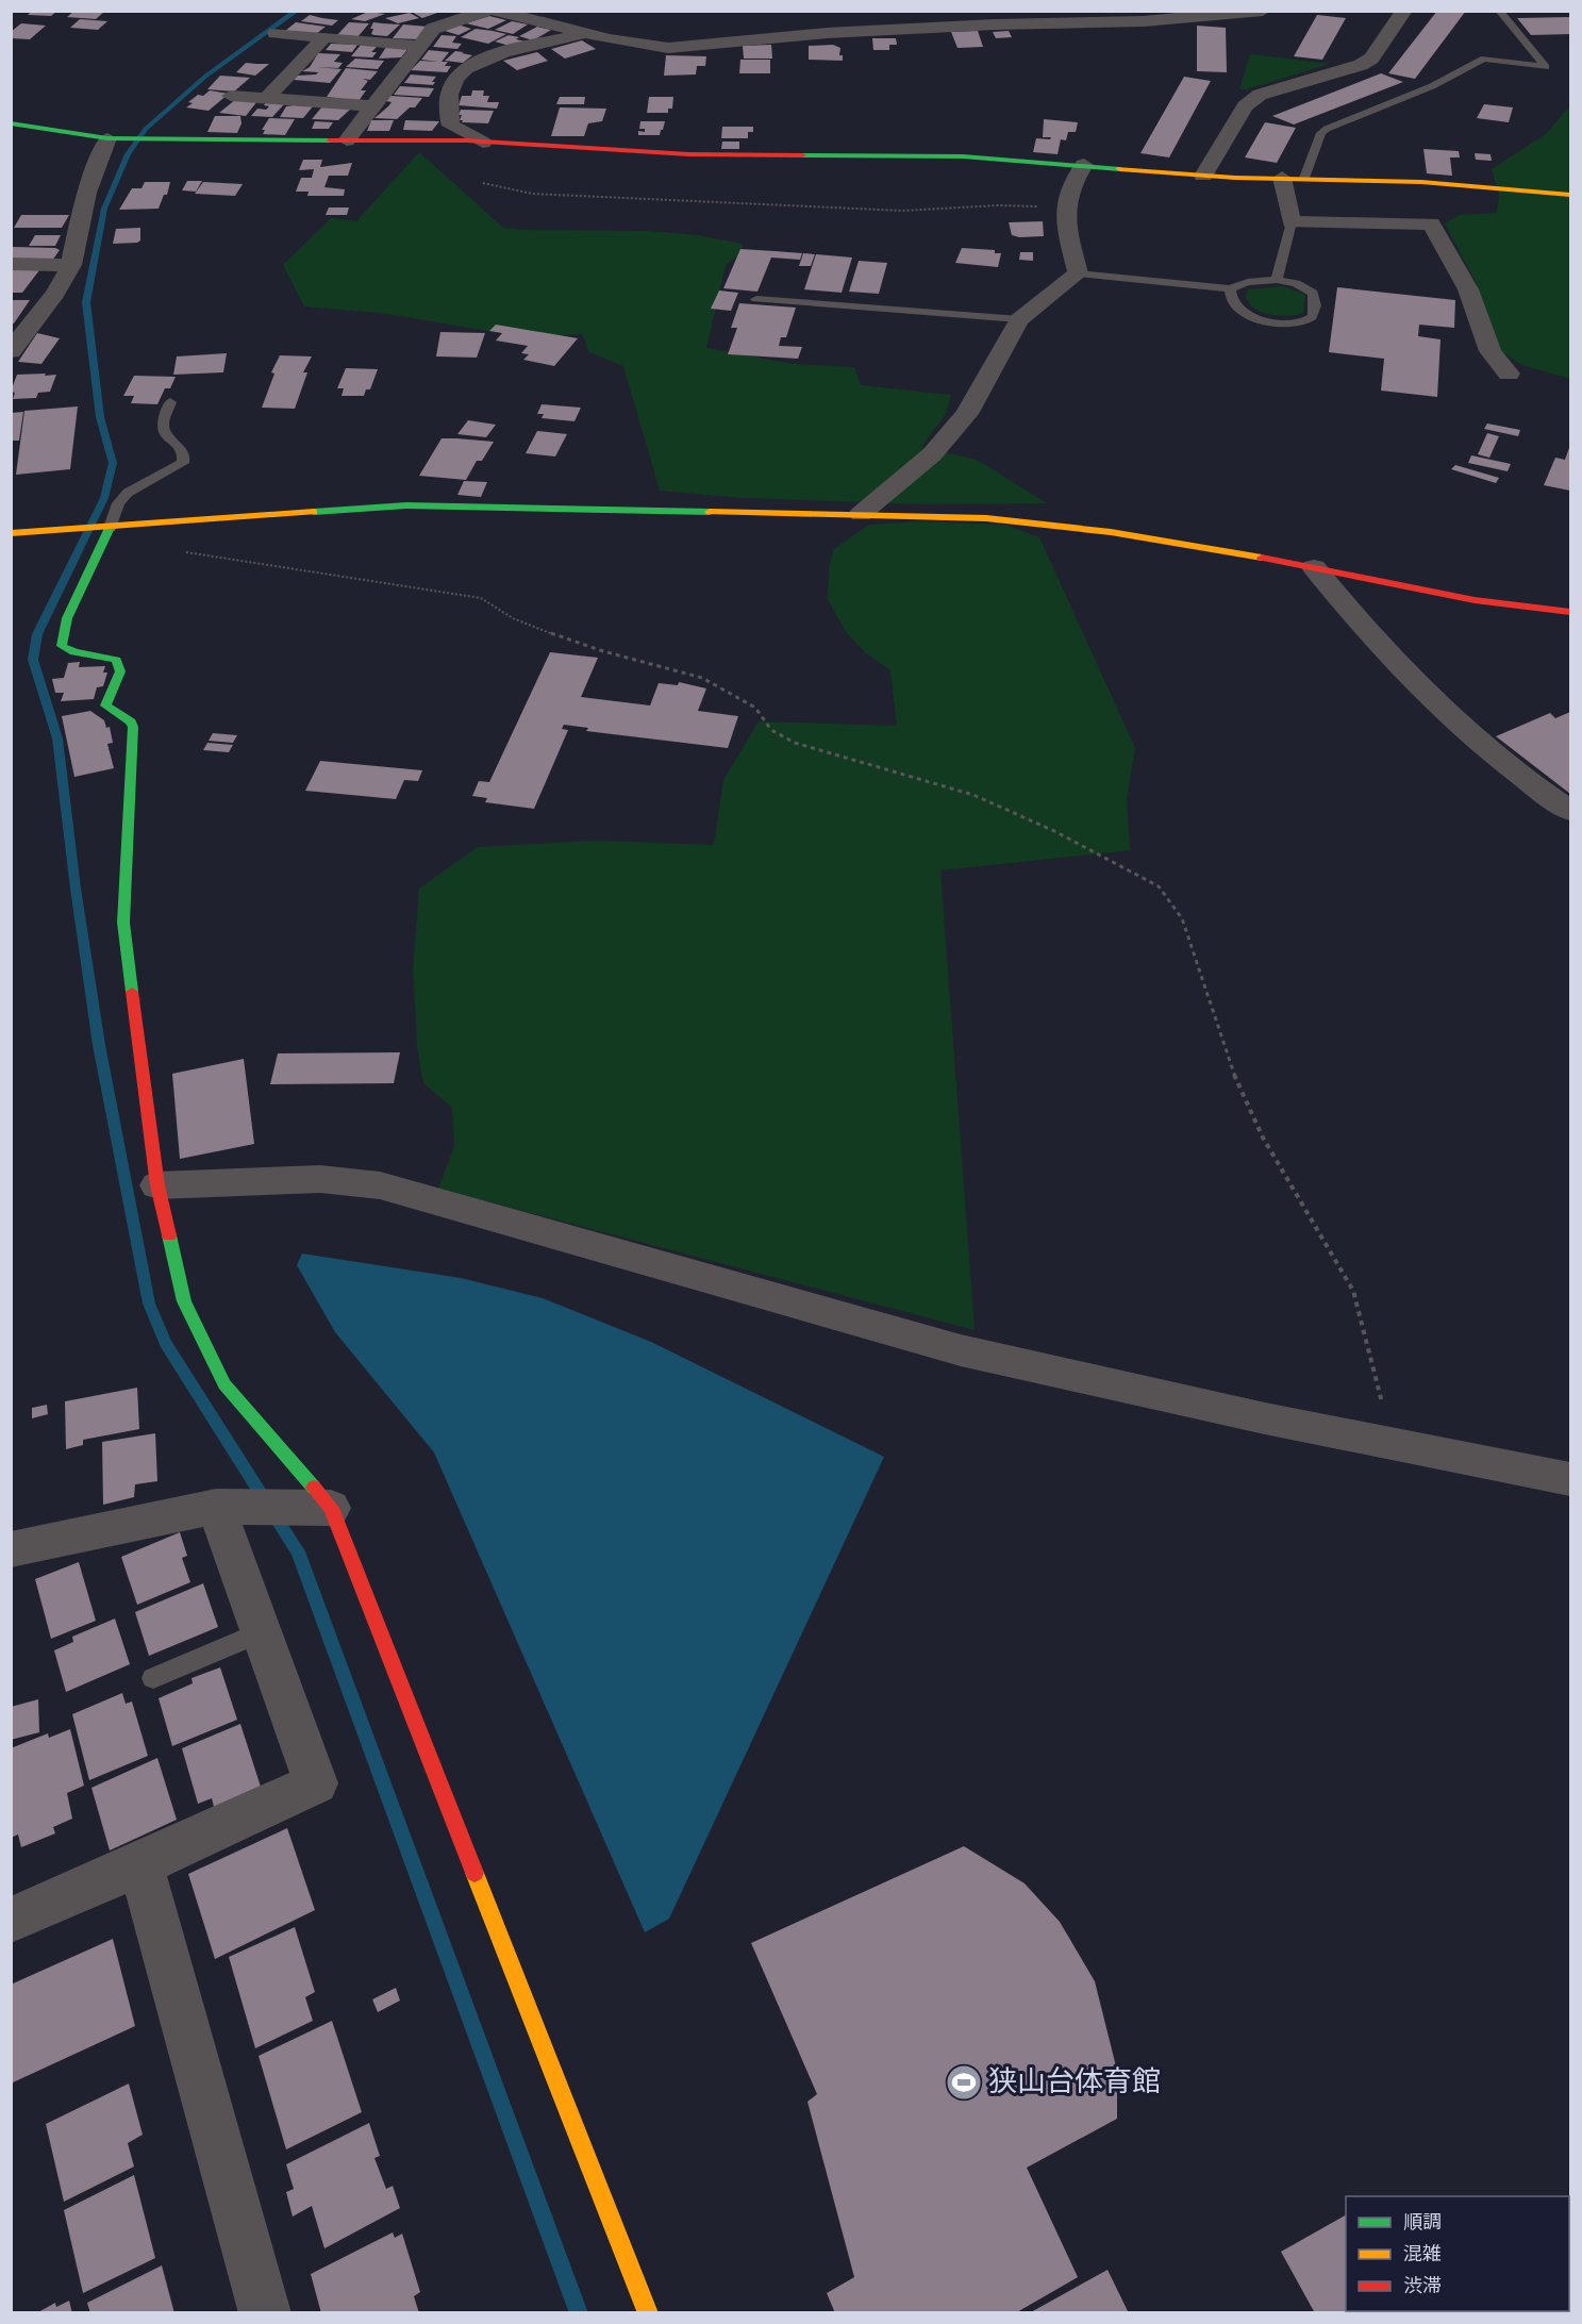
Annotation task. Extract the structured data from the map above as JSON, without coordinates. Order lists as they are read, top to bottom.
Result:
{
  "places": {
    "sports": ["狭山台体育館"]
  },
  "legend": ["順調", "混雑", "渋滞"]
}
